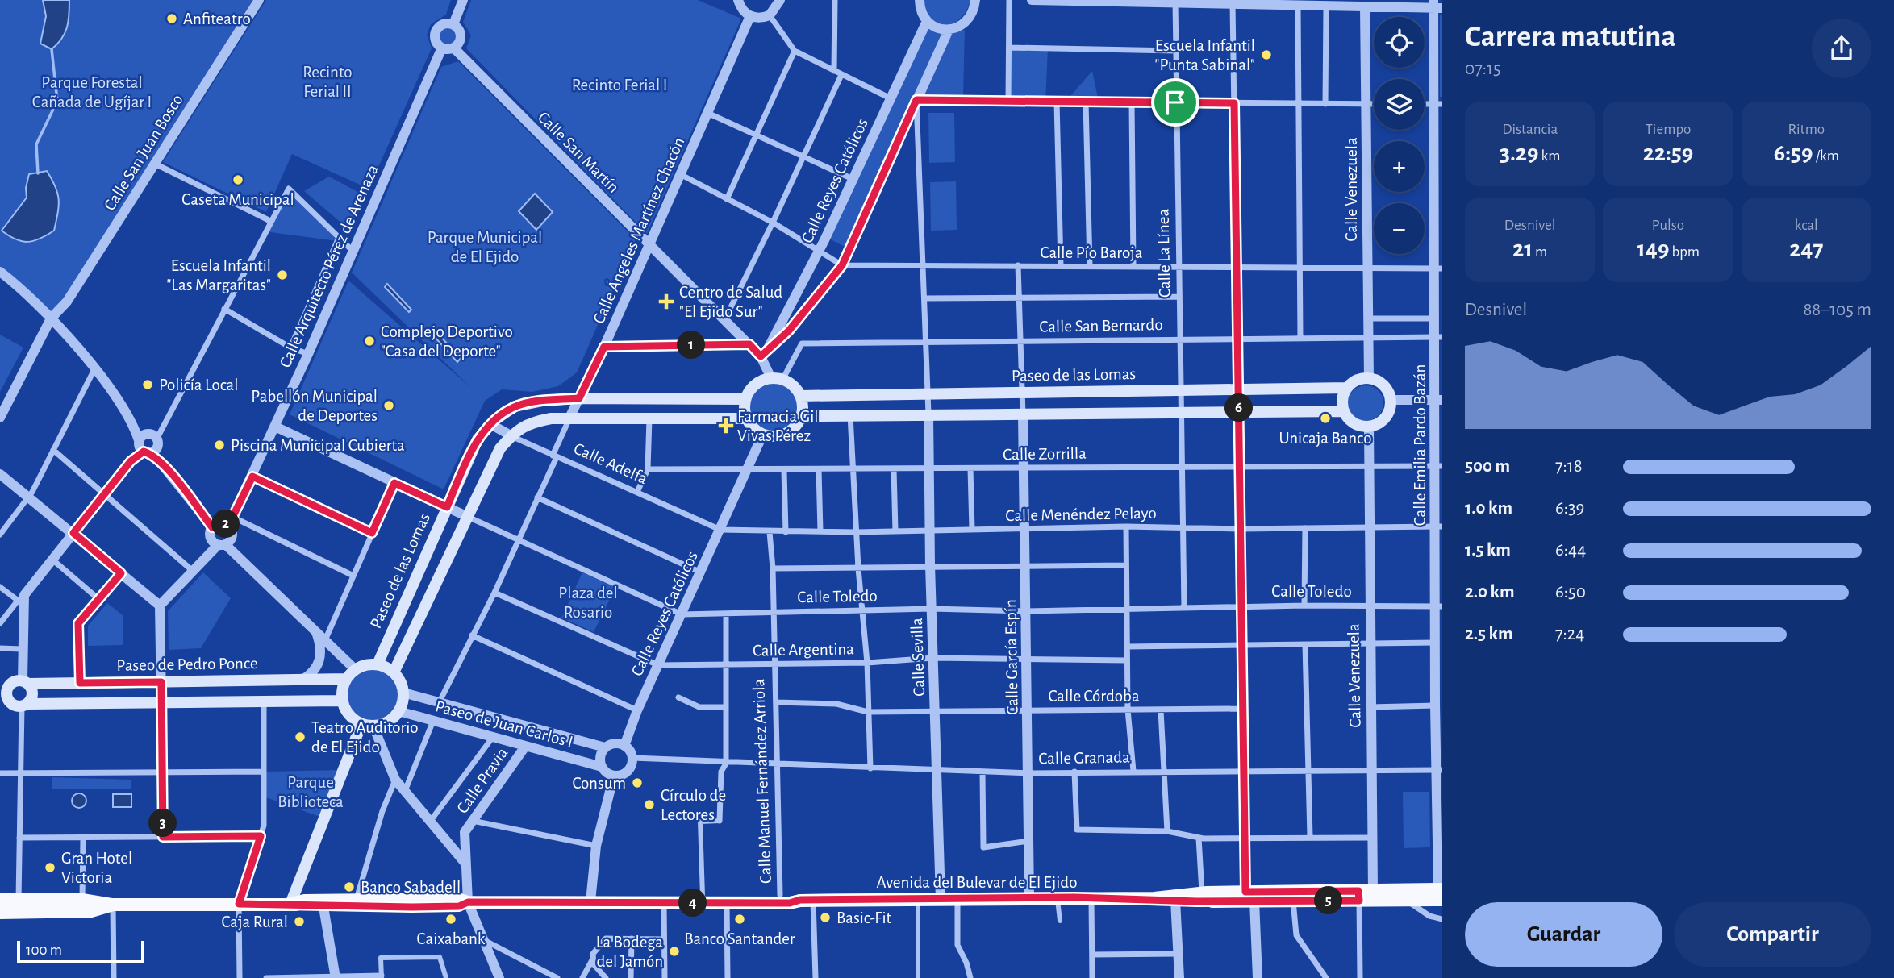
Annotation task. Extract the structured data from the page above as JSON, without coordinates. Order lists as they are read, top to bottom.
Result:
{
  "streets": {
    "main road": ["Paseo de las Lomas", "Paseo de Pedro Ponce", "Avenida del Bulevar de El Ejido"],
    "street": [
      "Calle San Juan Bosco",
      "Calle San Martín",
      "Calle Reyes Católicos",
      "Calle Venezuela",
      "Calle Ángeles Martínez Chacón",
      "Calle Pío Baroja",
      "Calle La Línea",
      "Calle Arquitecto Pérez de Arenaza",
      "Calle San Bernardo",
      "Calle Emilia Pardo Bazán",
      "Calle Zorrilla",
      "Calle Adelfa",
      "Calle Menéndez Pelayo",
      "Calle Toledo",
      "Calle Argentina",
      "Calle Sevilla",
      "Calle García Espín",
      "Calle Córdoba",
      "Paseo de Juan Carlos I",
      "Calle Granada",
      "Calle Pravia",
      "Calle Manuel Fernández Arriola"
    ]
  },
  "crossings": [
    ["Calle San Martín", "Calle Reyes Católicos"],
    ["Calle San Martín", "Calle Ángeles Martínez Chacón"],
    ["Calle San Martín", "Calle Arquitecto Pérez de Arenaza"],
    ["Calle San Martín", "Calle San Bernardo"],
    ["Calle San Martín", "Paseo de las Lomas"],
    ["Calle Reyes Católicos", "Calle San Bernardo"],
    ["Calle Reyes Católicos", "Paseo de las Lomas"],
    ["Calle Reyes Católicos", "Calle Zorrilla"],
    ["Calle Reyes Católicos", "Calle Adelfa"],
    ["Calle Reyes Católicos", "Calle Menéndez Pelayo"],
    ["Calle Reyes Católicos", "Calle Toledo"],
    ["Calle Reyes Católicos", "Calle Argentina"],
    ["Calle Reyes Católicos", "Paseo de Juan Carlos I"],
    ["Calle Reyes Católicos", "Calle Granada"],
    ["Calle Venezuela", "Calle Pío Baroja"],
    ["Calle Venezuela", "Calle San Bernardo"],
    ["Calle Venezuela", "Paseo de las Lomas"],
    ["Calle Venezuela", "Calle Zorrilla"],
    ["Calle Venezuela", "Calle Menéndez Pelayo"],
    ["Calle Venezuela", "Calle Toledo"],
    ["Calle Venezuela", "Calle Granada"],
    ["Calle Venezuela", "Avenida del Bulevar de El Ejido"],
    ["Calle Ángeles Martínez Chacón", "Paseo de las Lomas"],
    ["Calle Ángeles Martínez Chacón", "Calle Adelfa"],
    ["Calle Ángeles Martínez Chacón", "Calle Toledo"],
    ["Calle Ángeles Martínez Chacón", "Calle Argentina"],
    ["Calle Ángeles Martínez Chacón", "Paseo de Juan Carlos I"],
    ["Calle Pío Baroja", "Calle La Línea"],
    ["Calle Pío Baroja", "Calle Emilia Pardo Bazán"],
    ["Calle La Línea", "Calle San Bernardo"],
    ["Calle La Línea", "Paseo de las Lomas"],
    ["Calle La Línea", "Calle Zorrilla"],
    ["Calle La Línea", "Calle Menéndez Pelayo"],
    ["Calle La Línea", "Calle Toledo"],
    ["Calle Arquitecto Pérez de Arenaza", "Calle Toledo"],
    ["Calle San Bernardo", "Paseo de las Lomas"],
    ["Calle San Bernardo", "Calle Emilia Pardo Bazán"],
    ["Paseo de las Lomas", "Calle Adelfa"],
    ["Paseo de las Lomas", "Calle Toledo"],
    ["Paseo de las Lomas", "Paseo de Pedro Ponce"],
    ["Paseo de las Lomas", "Paseo de Juan Carlos I"],
    ["Calle Emilia Pardo Bazán", "Calle Zorrilla"],
    ["Calle Emilia Pardo Bazán", "Calle Menéndez Pelayo"],
    ["Calle Emilia Pardo Bazán", "Calle Toledo"],
    ["Calle Emilia Pardo Bazán", "Calle Granada"],
    ["Calle Emilia Pardo Bazán", "Avenida del Bulevar de El Ejido"],
    ["Calle Zorrilla", "Calle Sevilla"],
    ["Calle Zorrilla", "Calle García Espín"],
    ["Calle Adelfa", "Calle Menéndez Pelayo"],
    ["Calle Menéndez Pelayo", "Calle Sevilla"],
    ["Calle Menéndez Pelayo", "Calle García Espín"],
    ["Calle Menéndez Pelayo", "Calle Manuel Fernández Arriola"],
    ["Calle Toledo", "Calle Sevilla"],
    ["Calle Toledo", "Calle García Espín"],
    ["Calle Toledo", "Calle Manuel Fernández Arriola"],
    ["Calle Argentina", "Calle Sevilla"],
    ["Calle Argentina", "Calle García Espín"],
    ["Calle Argentina", "Calle Manuel Fernández Arriola"],
    ["Calle Sevilla", "Calle Córdoba"],
    ["Calle Sevilla", "Calle Granada"],
    ["Calle Sevilla", "Avenida del Bulevar de El Ejido"],
    ["Calle García Espín", "Calle Córdoba"],
    ["Calle García Espín", "Calle Granada"],
    ["Calle García Espín", "Avenida del Bulevar de El Ejido"],
    ["Paseo de Pedro Ponce", "Paseo de Juan Carlos I"],
    ["Calle Córdoba", "Calle Manuel Fernández Arriola"],
    ["Paseo de Juan Carlos I", "Calle Granada"],
    ["Paseo de Juan Carlos I", "Calle Pravia"],
    ["Calle Granada", "Calle Manuel Fernández Arriola"],
    ["Calle Manuel Fernández Arriola", "Avenida del Bulevar de El Ejido"]
  ],
  "parks": [
    "Recinto Ferial II",
    "Parque Forestal Cañada de Ugíjar I",
    "Recinto Ferial I",
    "Parque Municipal de El Ejido",
    "Plaza del Rosario",
    "Parque Biblioteca"
  ],
  "places": {
    "other": [
      "Anfiteatro",
      "Escuela Infantil \"Punta Sabinal\"",
      "Caseta Municipal",
      "Escuela Infantil \"Las Margaritas\"",
      "Complejo Deportivo \"Casa del Deporte\"",
      "Policía Local",
      "Pabellón Municipal de Deportes",
      "Unicaja Banco",
      "Piscina Municipal Cubierta",
      "Teatro Auditorio de El Ejido",
      "Consum",
      "Círculo de Lectores",
      "Gran Hotel Victoria",
      "Banco Sabadell",
      "Basic-Fit",
      "Caixabank",
      "Banco Santander",
      "Caja Rural",
      "La Bodega del Jamón"
    ],
    "health": ["Centro de Salud \"El Ejido Sur\"", "Farmacia Gil Vivas Pérez"]
  },
  "scale_bar": "100 m",
  "page": {
    "heading": ["Carrera matutina", "07:15"],
    "map_buttons": ["+", "−"],
    "stats": [
      ["Distancia", "3.29 km"],
      ["Tiempo", "22:59"],
      ["Ritmo", "6:59 /km"],
      ["Desnivel", "21 m"],
      ["Pulso", "149 bpm"],
      ["kcal", "247"]
    ],
    "chart": ["Desnivel", "88–105 m"],
    "pins": [
      "1",
      "6",
      "2",
      "3",
      "5",
      "4"
    ],
    "list": [
      {
        "name": "500 m",
        "note": "7:18"
      },
      {
        "name": "1.0 km",
        "note": "6:39"
      },
      {
        "name": "1.5 km",
        "note": "6:44"
      },
      {
        "name": "2.0 km",
        "note": "6:50"
      },
      {
        "name": "2.5 km",
        "note": "7:24"
      }
    ],
    "buttons": ["Guardar", "Compartir"],
    "scale": "100 m"
  }
}
